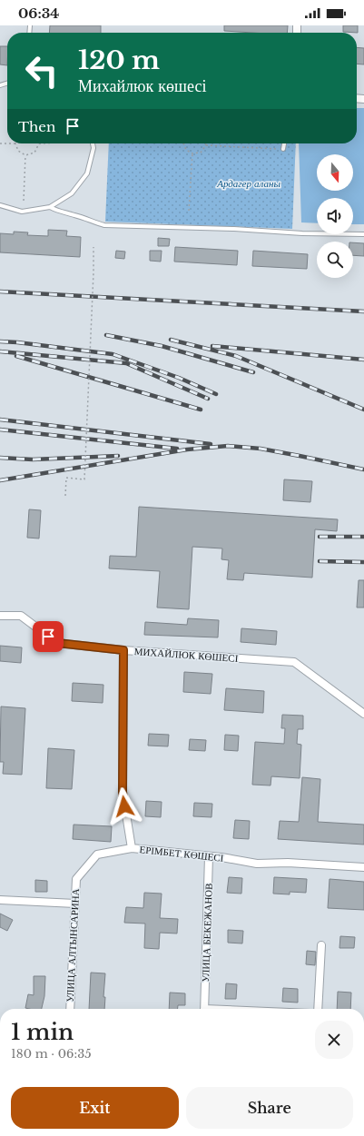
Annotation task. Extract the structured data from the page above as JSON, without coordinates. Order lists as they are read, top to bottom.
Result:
{
  "streets": {
    "street": [
      "МИХАЙЛЮК КӨШЕСІ",
      "ЕРІМБЕТ КӨШЕСІ",
      "УЛИЦА БЕКЕЖАНОВ",
      "УЛИЦА АЛТЫНСАРИНА"
    ]
  },
  "crossings": [
    ["МИХАЙЛЮК КӨШЕСІ", "ЕРІМБЕТ КӨШЕСІ"],
    ["ЕРІМБЕТ КӨШЕСІ", "УЛИЦА БЕКЕЖАНОВ"],
    ["ЕРІМБЕТ КӨШЕСІ", "УЛИЦА АЛТЫНСАРИНА"]
  ],
  "parks": ["Ардагер аланы"],
  "north": "bottom",
  "page": {
    "status": "06:34",
    "turn": ["120 m", "Михайлюк көшесі"],
    "then": "Then",
    "heading": ["1 min", "180 m · 06:35"],
    "buttons": ["Exit", "Share"]
  }
}
